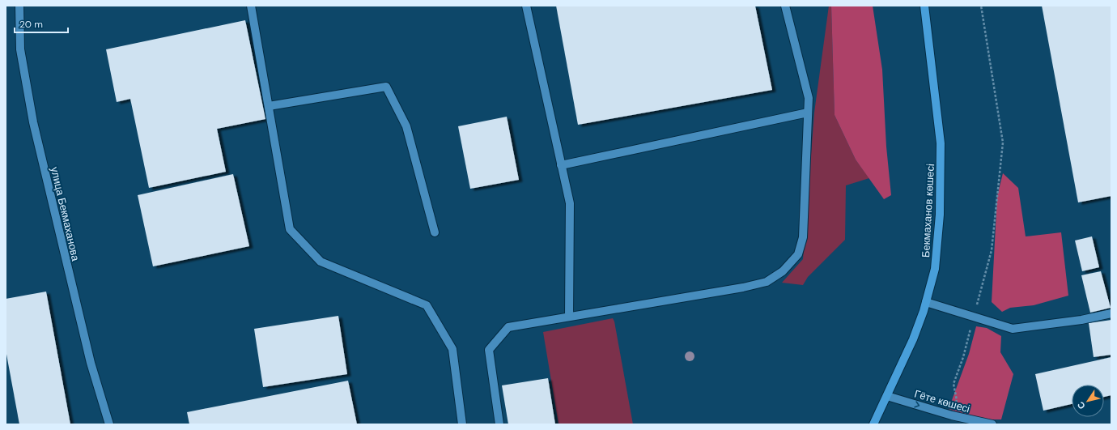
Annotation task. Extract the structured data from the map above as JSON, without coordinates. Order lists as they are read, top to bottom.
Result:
{
  "streets": {
    "main road": ["Бекмаханов көшесі"],
    "street": ["улица Бекмаханова", "Гёте көшесі"]
  },
  "crossings": [
    ["Бекмаханов көшесі", "Гёте көшесі"]
  ],
  "one_way": ["Гёте көшесі"],
  "scale_bar": "20 m",
  "north": "bottom left"
}
